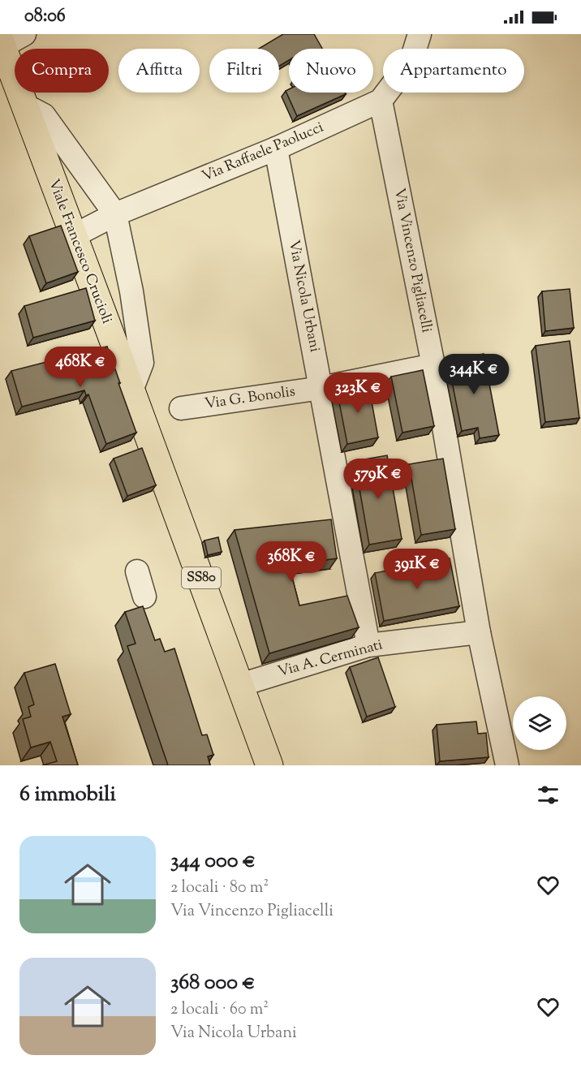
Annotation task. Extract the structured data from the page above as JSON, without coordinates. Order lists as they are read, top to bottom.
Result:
{
  "streets": {
    "main road": ["Viale Francesco Crucioli", "SS80"],
    "street": [
      "Via Raffaele Paolucci",
      "Via Vincenzo Pigliacelli",
      "Via Nicola Urbani",
      "Via G. Bonolis",
      "Via A. Cerminati"
    ]
  },
  "crossings": [
    ["Via Raffaele Paolucci", "Viale Francesco Crucioli"],
    ["Via Raffaele Paolucci", "Via Vincenzo Pigliacelli"],
    ["Via Raffaele Paolucci", "Via Nicola Urbani"],
    ["Viale Francesco Crucioli", "Via A. Cerminati"],
    ["Via Vincenzo Pigliacelli", "Via G. Bonolis"],
    ["Via Vincenzo Pigliacelli", "Via A. Cerminati"],
    ["Via Nicola Urbani", "Via G. Bonolis"],
    ["Via Nicola Urbani", "Via A. Cerminati"]
  ],
  "page": {
    "status": "08:06",
    "chip": [
      "Compra",
      "Affitta",
      "Filtri",
      "Nuovo",
      "Appartamento"
    ],
    "price": [
      "468K €",
      "344K €",
      "323K €",
      "579K €",
      "368K €",
      "391K €"
    ],
    "heading": "6 immobili",
    "list": [
      {
        "name": "344 000 €",
        "note": "2 locali · 80 m² · Via Vincenzo Pigliacelli"
      },
      {
        "name": "368 000 €",
        "note": "2 locali · 60 m² · Via Nicola Urbani"
      }
    ]
  }
}
